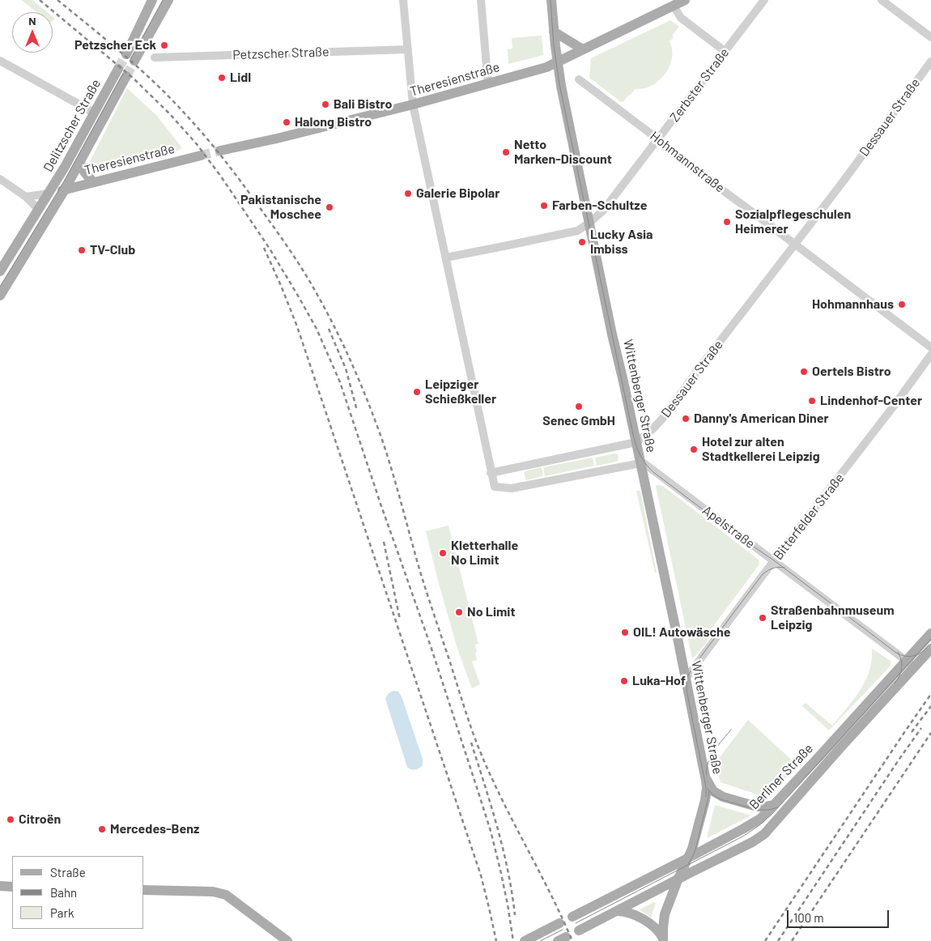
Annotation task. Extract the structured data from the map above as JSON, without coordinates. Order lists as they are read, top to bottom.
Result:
{
  "streets": {
    "main road": [
      "Theresienstraße",
      "Delitzscher Straße",
      "Wittenberger Straße",
      "Berliner Straße"
    ],
    "street": [
      "Petzscher Straße",
      "Zerbster Straße",
      "Dessauer Straße",
      "Hohmannstraße",
      "Bitterfelder Straße",
      "Apelstraße"
    ]
  },
  "crossings": [
    ["Theresienstraße", "Delitzscher Straße"],
    ["Theresienstraße", "Wittenberger Straße"],
    ["Zerbster Straße", "Hohmannstraße"],
    ["Zerbster Straße", "Wittenberger Straße"],
    ["Dessauer Straße", "Hohmannstraße"],
    ["Dessauer Straße", "Wittenberger Straße"],
    ["Wittenberger Straße", "Bitterfelder Straße"],
    ["Wittenberger Straße", "Apelstraße"],
    ["Wittenberger Straße", "Berliner Straße"],
    ["Bitterfelder Straße", "Apelstraße"],
    ["Apelstraße", "Berliner Straße"]
  ],
  "places": [
    "Petzscher Eck",
    "Lidl",
    "Bali Bistro",
    "Halong Bistro",
    "Netto Marken-Discount",
    "Galerie Bipolar",
    "Farben-Schultze",
    "Pakistanische Moschee",
    "Sozialpflegeschulen Heimerer",
    "Lucky Asia Imbiss",
    "TV-Club",
    "Hohmannhaus",
    "Oertels Bistro",
    "Leipziger Schießkeller",
    "Lindenhof-Center",
    "Senec GmbH",
    "Danny's American Diner",
    "Hotel zur alten Stadtkellerei Leipzig",
    "Kletterhalle No Limit",
    "No Limit",
    "Straßenbahnmuseum Leipzig",
    "OIL! Autowäsche",
    "Luka-Hof",
    "Citroën",
    "Mercedes-Benz"
  ],
  "legend": ["Straße", "Bahn", "Park"],
  "scale_bar": "100 m",
  "north": "top"
}
